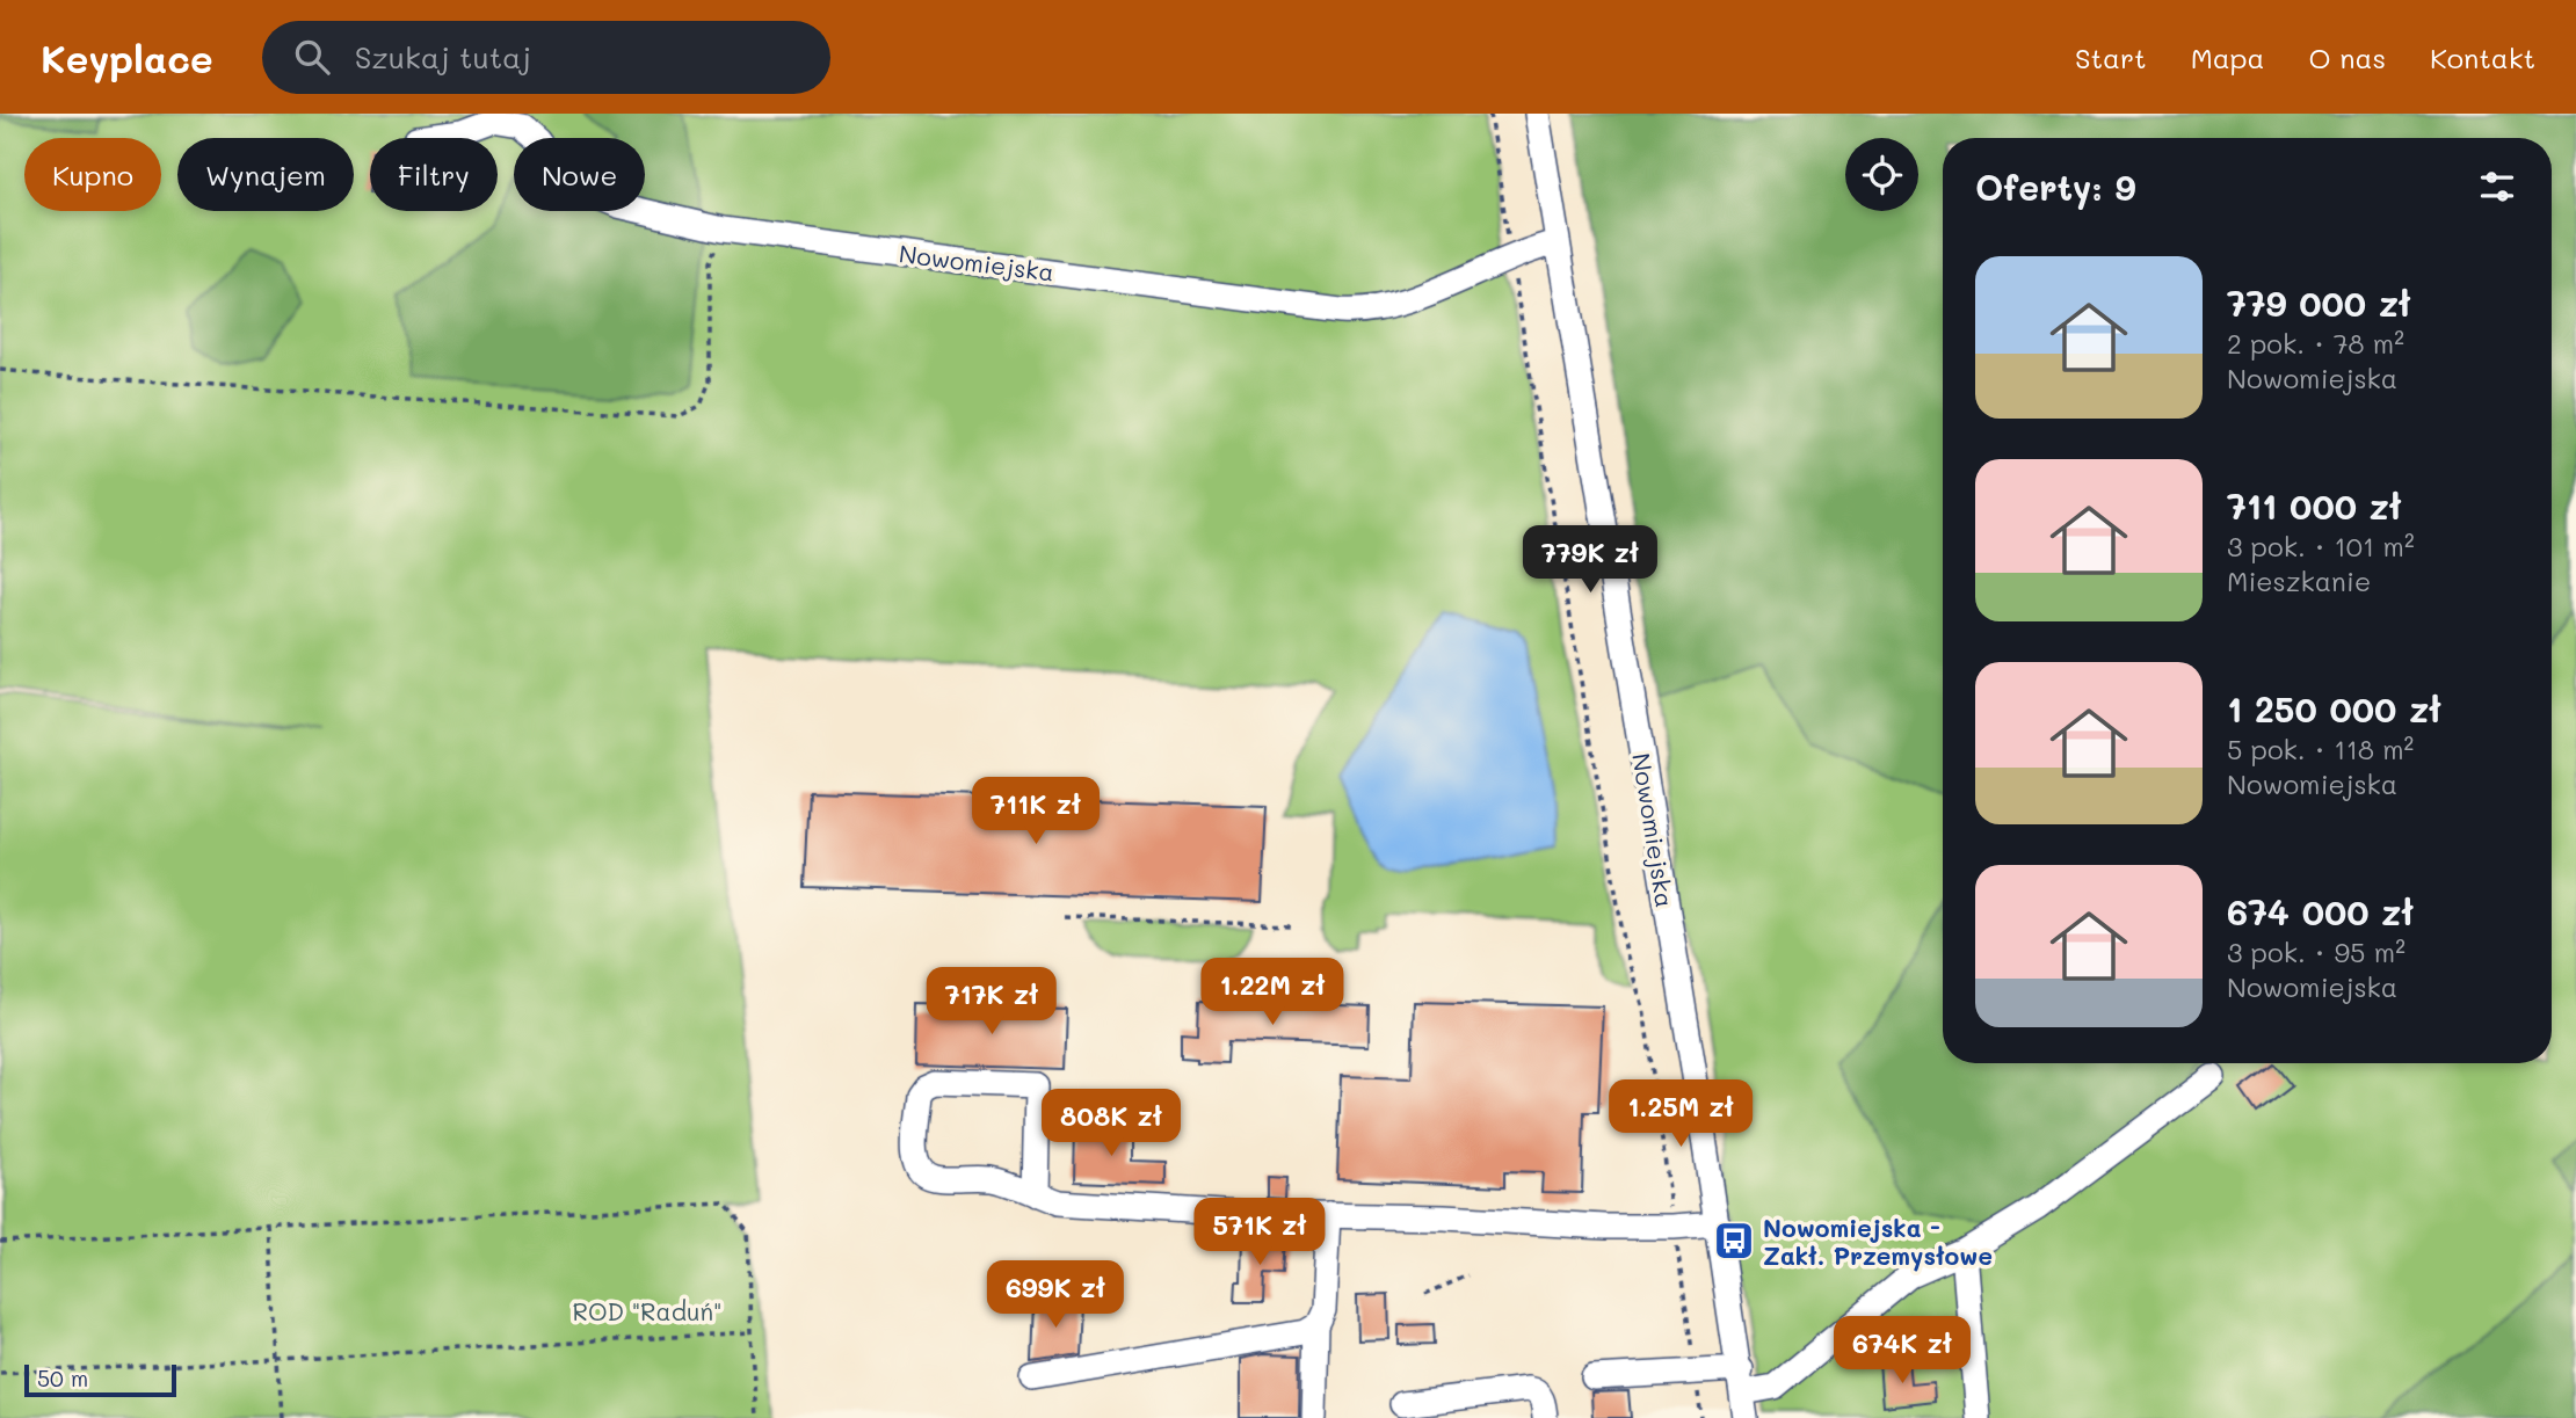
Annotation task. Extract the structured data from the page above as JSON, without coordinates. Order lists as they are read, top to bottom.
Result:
{
  "streets": {
    "street": ["Nowomiejska"]
  },
  "parks": ["ROD \"Raduń\""],
  "places": {
    "bus stop": ["Nowomiejska - Zakł. Przemysłowe"]
  },
  "scale_bar": "50 m",
  "page": {
    "header": "Keyplace",
    "search": "Szukaj tutaj",
    "nav": [
      "Start",
      "Mapa",
      "O nas",
      "Kontakt"
    ],
    "chip": [
      "Kupno",
      "Wynajem",
      "Filtry",
      "Nowe"
    ],
    "heading": "Oferty: 9",
    "list": [
      {
        "name": "779 000 zł",
        "note": "2 pok. · 78 m² · Nowomiejska"
      },
      {
        "name": "711 000 zł",
        "note": "3 pok. · 101 m² · Mieszkanie"
      },
      {
        "name": "1 250 000 zł",
        "note": "5 pok. · 118 m² · Nowomiejska"
      },
      {
        "name": "674 000 zł",
        "note": "3 pok. · 95 m² · Nowomiejska"
      }
    ],
    "price": [
      "779K zł",
      "711K zł",
      "1.22M zł",
      "717K zł",
      "1.25M zł",
      "808K zł",
      "571K zł",
      "699K zł",
      "674K zł"
    ],
    "scale": "50 m"
  }
}
